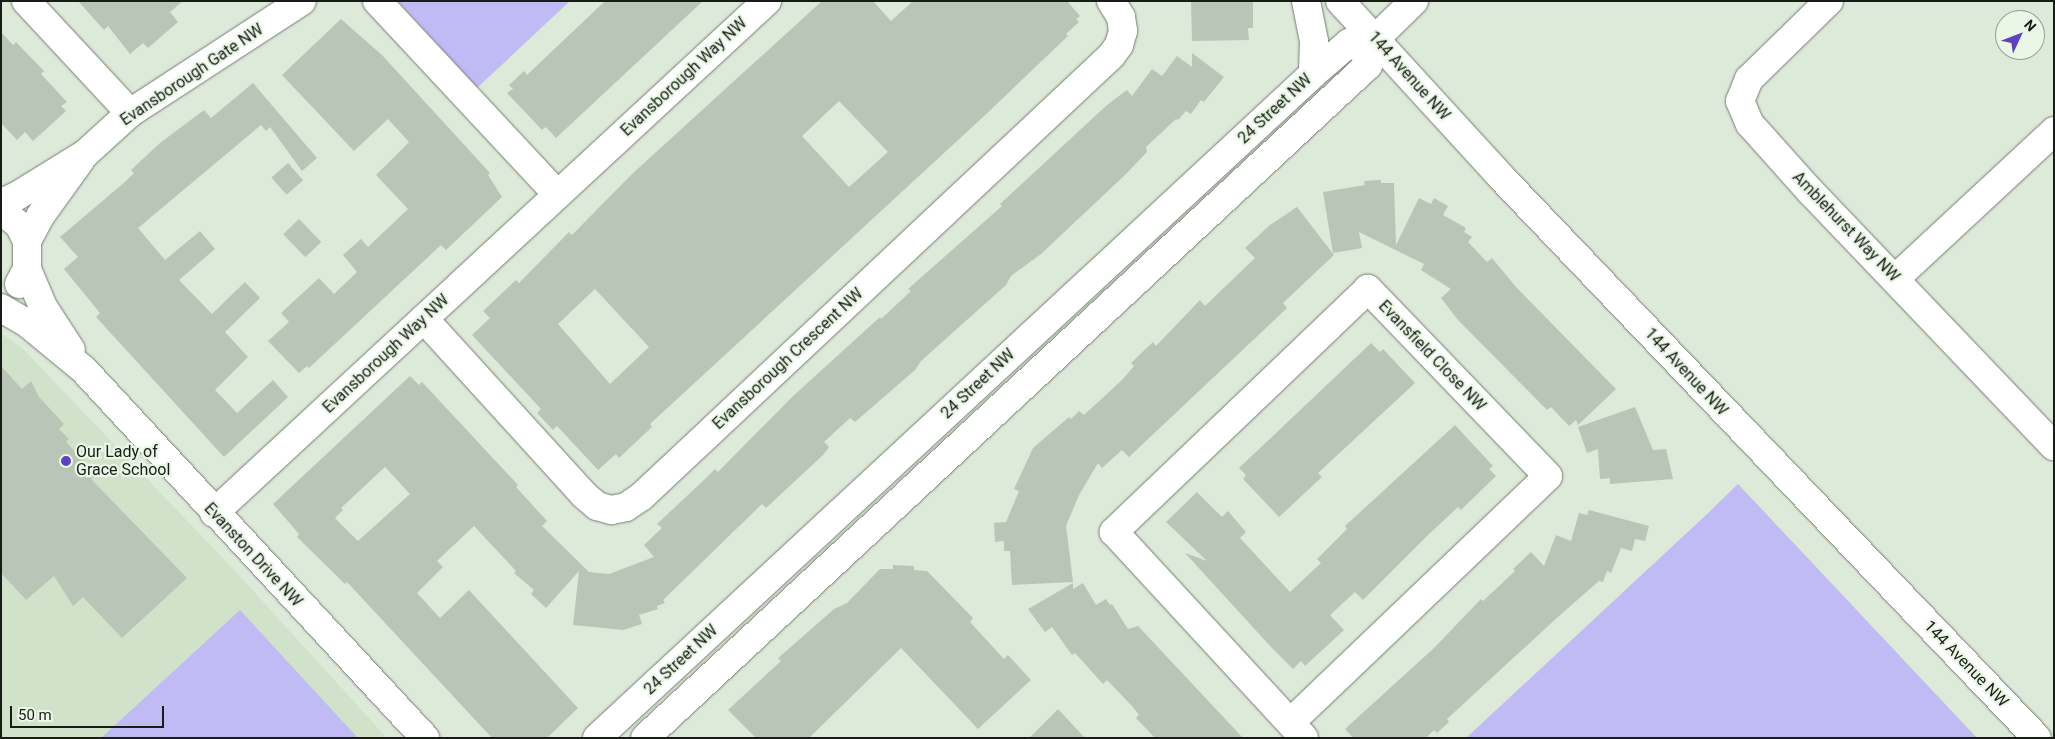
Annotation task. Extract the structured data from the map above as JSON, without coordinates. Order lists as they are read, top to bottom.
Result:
{
  "streets": {
    "street": [
      "Evansborough Gate NW",
      "144 Avenue NW",
      "Evansborough Way NW",
      "24 Street NW",
      "Amblehurst Way NW",
      "Evansfield Close NW",
      "Evansborough Crescent NW",
      "Evanston Drive NW"
    ]
  },
  "crossings": [
    ["144 Avenue NW", "24 Street NW"],
    ["Evansborough Way NW", "Evansborough Crescent NW"],
    ["Evansborough Way NW", "Evanston Drive NW"]
  ],
  "places": ["Our Lady of Grace School"],
  "scale_bar": "50 m",
  "north": "top right"
}
